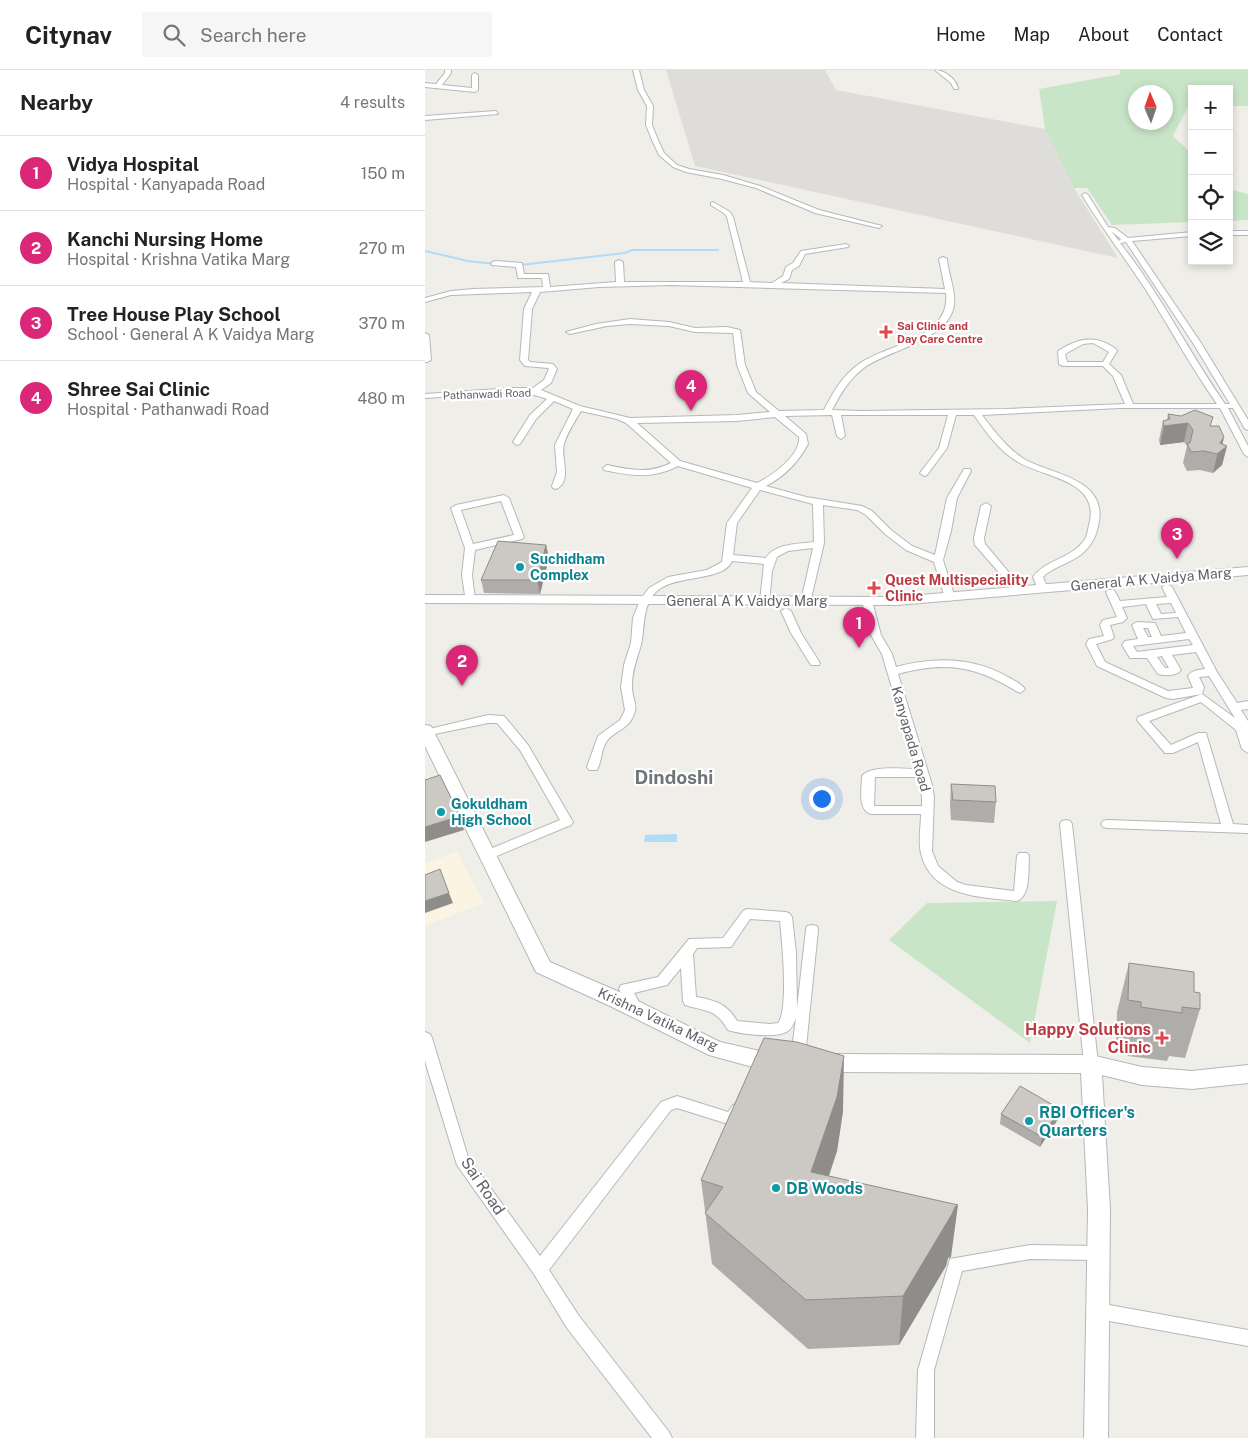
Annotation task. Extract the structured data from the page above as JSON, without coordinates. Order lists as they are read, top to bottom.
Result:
{
  "streets": {
    "main road": ["General A K Vaidya Marg", "Krishna Vatika Marg"],
    "street": ["Pathanwadi Road", "Kanyapada Road", "Sai Road"]
  },
  "crossings": [
    ["General A K Vaidya Marg", "Kanyapada Road"]
  ],
  "districts": ["Dindoshi"],
  "places": {
    "health": ["Sai Clinic and Day Care Centre", "Quest Multispeciality Clinic", "Happy Solutions Clinic"],
    "other": [
      "Suchidham Complex",
      "Gokuldham High School",
      "RBI Officer's Quarters",
      "DB Woods"
    ]
  },
  "north": "top",
  "page": {
    "header": "Citynav",
    "search": "Search here",
    "nav": [
      "Home",
      "Map",
      "About",
      "Contact"
    ],
    "heading": ["Nearby", "4 results"],
    "map_buttons": ["+", "−"],
    "list": [
      {
        "mark": "1",
        "name": "Vidya Hospital",
        "note": "Hospital · Kanyapada Road",
        "value": "150 m"
      },
      {
        "mark": "2",
        "name": "Kanchi Nursing Home",
        "note": "Hospital · Krishna Vatika Marg",
        "value": "270 m"
      },
      {
        "mark": "3",
        "name": "Tree House Play School",
        "note": "School · General A K Vaidya Marg",
        "value": "370 m"
      },
      {
        "mark": "4",
        "name": "Shree Sai Clinic",
        "note": "Hospital · Pathanwadi Road",
        "value": "480 m"
      }
    ],
    "pins": [
      "4",
      "3",
      "1",
      "2"
    ]
  }
}
